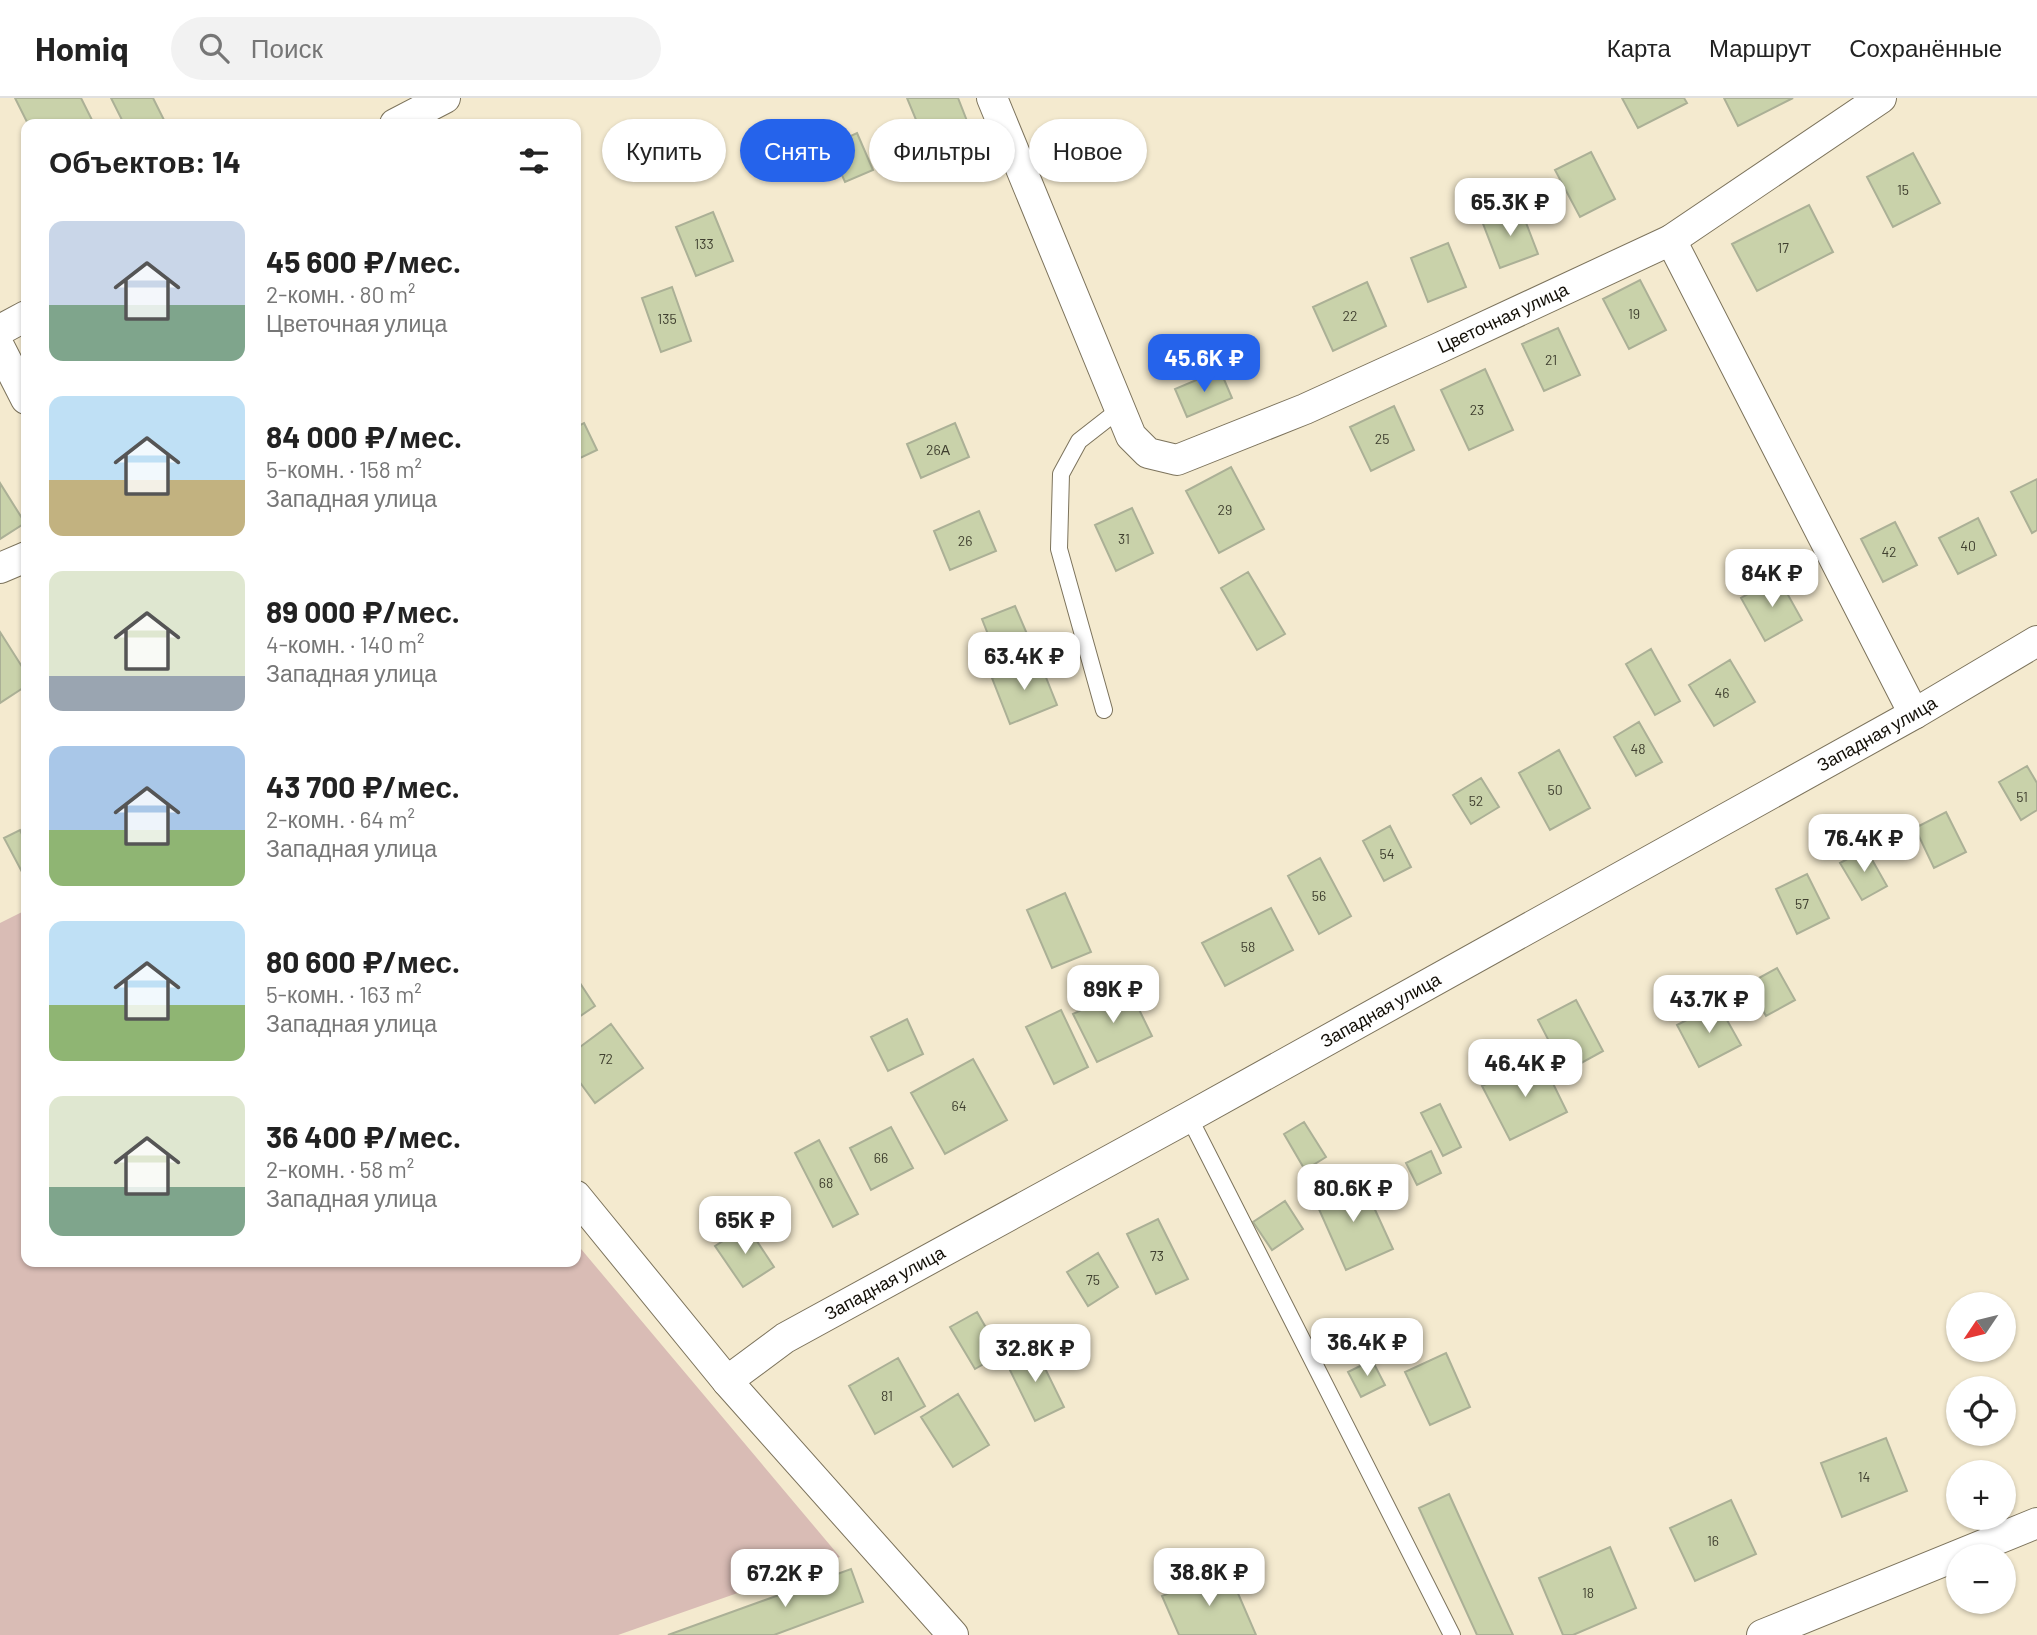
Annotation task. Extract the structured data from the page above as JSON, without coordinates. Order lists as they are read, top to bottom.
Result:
{
  "streets": {
    "street": ["Цветочная улица", "Западная улица"]
  },
  "house_numbers": [
    "15",
    "133",
    "17",
    "19",
    "22",
    "135",
    "21",
    "23",
    "25",
    "26А",
    "29",
    "31",
    "26",
    "40",
    "42",
    "46",
    "48",
    "50",
    "51",
    "52",
    "54",
    "56",
    "57",
    "58",
    "72",
    "64",
    "66",
    "68",
    "73",
    "75",
    "81",
    "14",
    "16",
    "18"
  ],
  "north": "bottom left",
  "page": {
    "header": "Homiq",
    "search": "Поиск",
    "nav": ["Карта", "Маршрут", "Сохранённые"],
    "chip": [
      "Купить",
      "Снять",
      "Фильтры",
      "Новое"
    ],
    "heading": "Объектов: 14",
    "price": [
      "65.3K ₽",
      "45.6K ₽",
      "84K ₽",
      "63.4K ₽",
      "76.4K ₽",
      "89K ₽",
      "43.7K ₽",
      "46.4K ₽",
      "80.6K ₽",
      "65K ₽",
      "36.4K ₽",
      "32.8K ₽",
      "38.8K ₽",
      "67.2K ₽"
    ],
    "list": [
      {
        "name": "45 600 ₽/мес.",
        "note": "2-комн. · 80 m² · Цветочная улица"
      },
      {
        "name": "84 000 ₽/мес.",
        "note": "5-комн. · 158 m² · Западная улица"
      },
      {
        "name": "89 000 ₽/мес.",
        "note": "4-комн. · 140 m² · Западная улица"
      },
      {
        "name": "43 700 ₽/мес.",
        "note": "2-комн. · 64 m² · Западная улица"
      },
      {
        "name": "80 600 ₽/мес.",
        "note": "5-комн. · 163 m² · Западная улица"
      },
      {
        "name": "36 400 ₽/мес.",
        "note": "2-комн. · 58 m² · Западная улица"
      }
    ],
    "map_buttons": ["+", "−"]
  }
}
